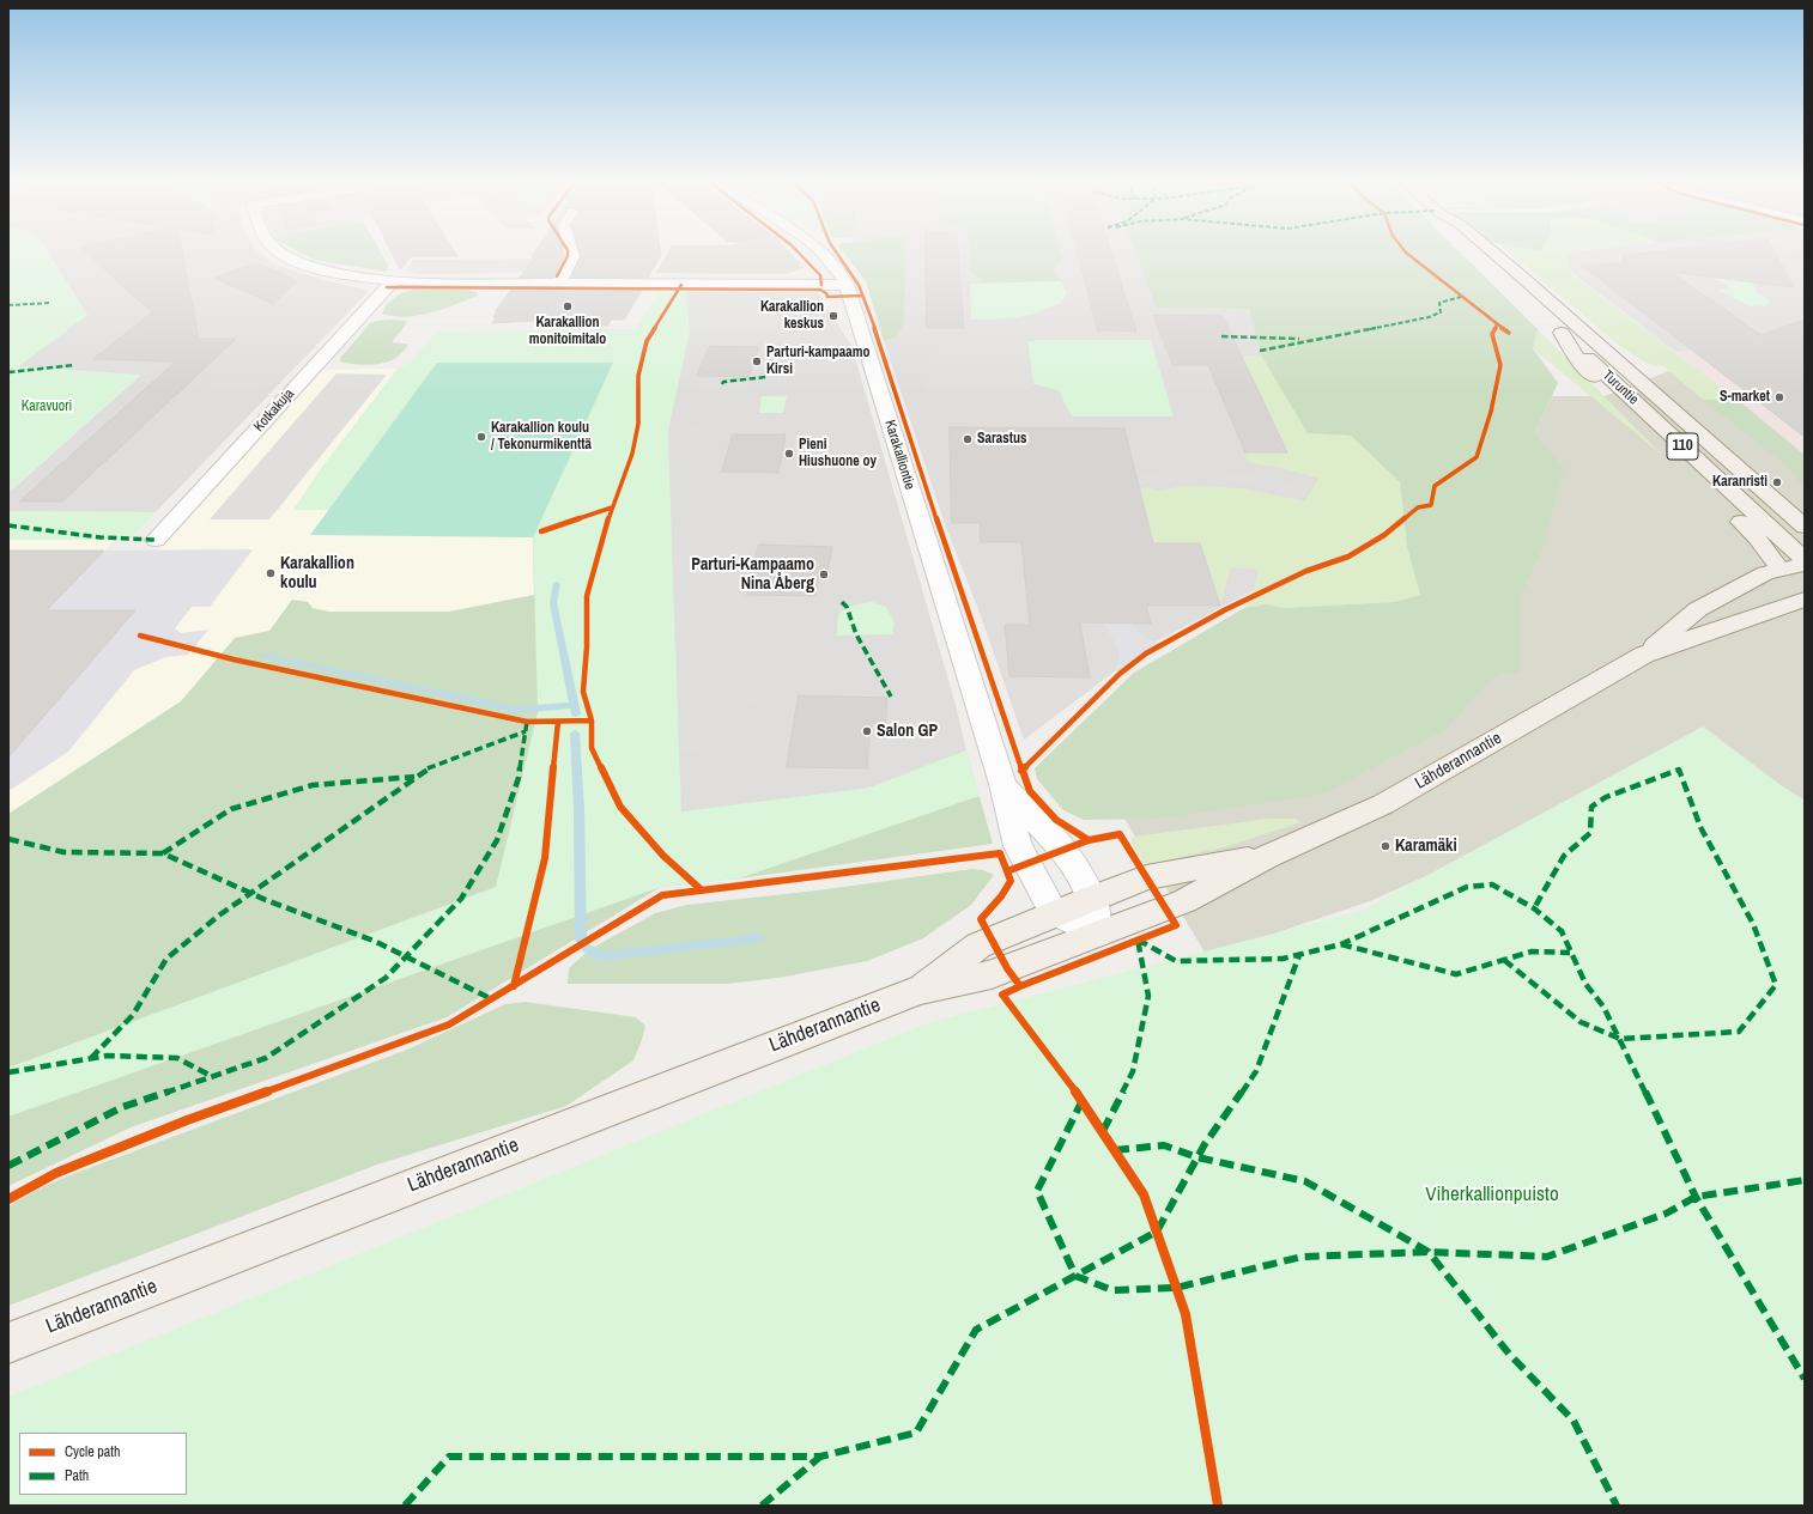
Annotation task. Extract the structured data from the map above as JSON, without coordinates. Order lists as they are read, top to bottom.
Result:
{
  "streets": {
    "main road": ["Turuntie", "110", "Lähderannantie"],
    "street": ["Kotkakuja", "Karakalliontie"]
  },
  "crossings": [
    ["Turuntie", "Lähderannantie"],
    ["Karakalliontie", "Lähderannantie"]
  ],
  "parks": ["Karavuori", "Viherkallionpuisto"],
  "places": [
    "Karakallion monitoimitalo",
    "Karakallion keskus",
    "Parturi-kampaamo Kirsi",
    "S-market",
    "Karakallion koulu / Tekonurmikenttä",
    "Sarastus",
    "Pieni Hiushuone oy",
    "Karanristi",
    "Karakallion koulu",
    "Parturi-Kampaamo Nina Åberg",
    "Salon GP",
    "Karamäki"
  ],
  "legend": ["Cycle path", "Path"]
}
